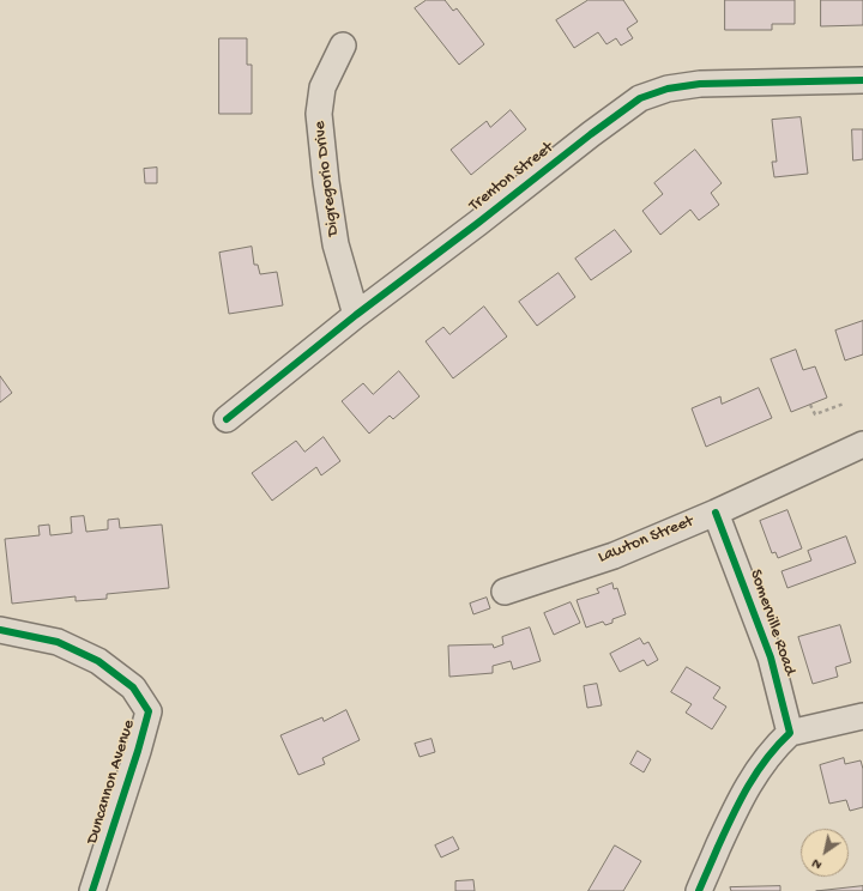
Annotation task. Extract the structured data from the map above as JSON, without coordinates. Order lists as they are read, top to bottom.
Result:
{
  "streets": {
    "street": [
      "Trenton Street",
      "Digregorio Drive",
      "Lawton Street",
      "Somerville Road",
      "Duncannon Avenue"
    ]
  },
  "crossings": [
    ["Trenton Street", "Digregorio Drive"],
    ["Lawton Street", "Somerville Road"]
  ],
  "north": "bottom left"
}
